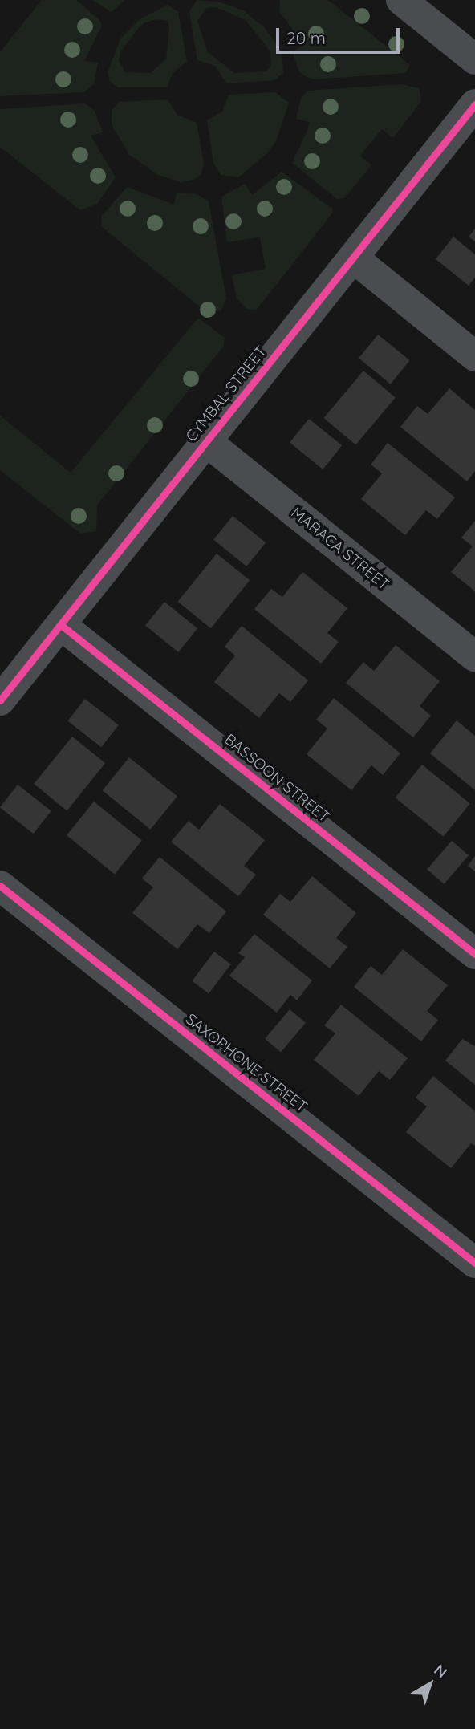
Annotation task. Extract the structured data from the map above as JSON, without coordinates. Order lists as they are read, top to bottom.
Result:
{
  "streets": {
    "street": [
      "CYMBAL STREET",
      "MARACA STREET",
      "BASSOON STREET",
      "SAXOPHONE STREET"
    ]
  },
  "crossings": [
    ["CYMBAL STREET", "MARACA STREET"],
    ["CYMBAL STREET", "BASSOON STREET"]
  ],
  "scale_bar": "20 m",
  "north": "top right"
}
